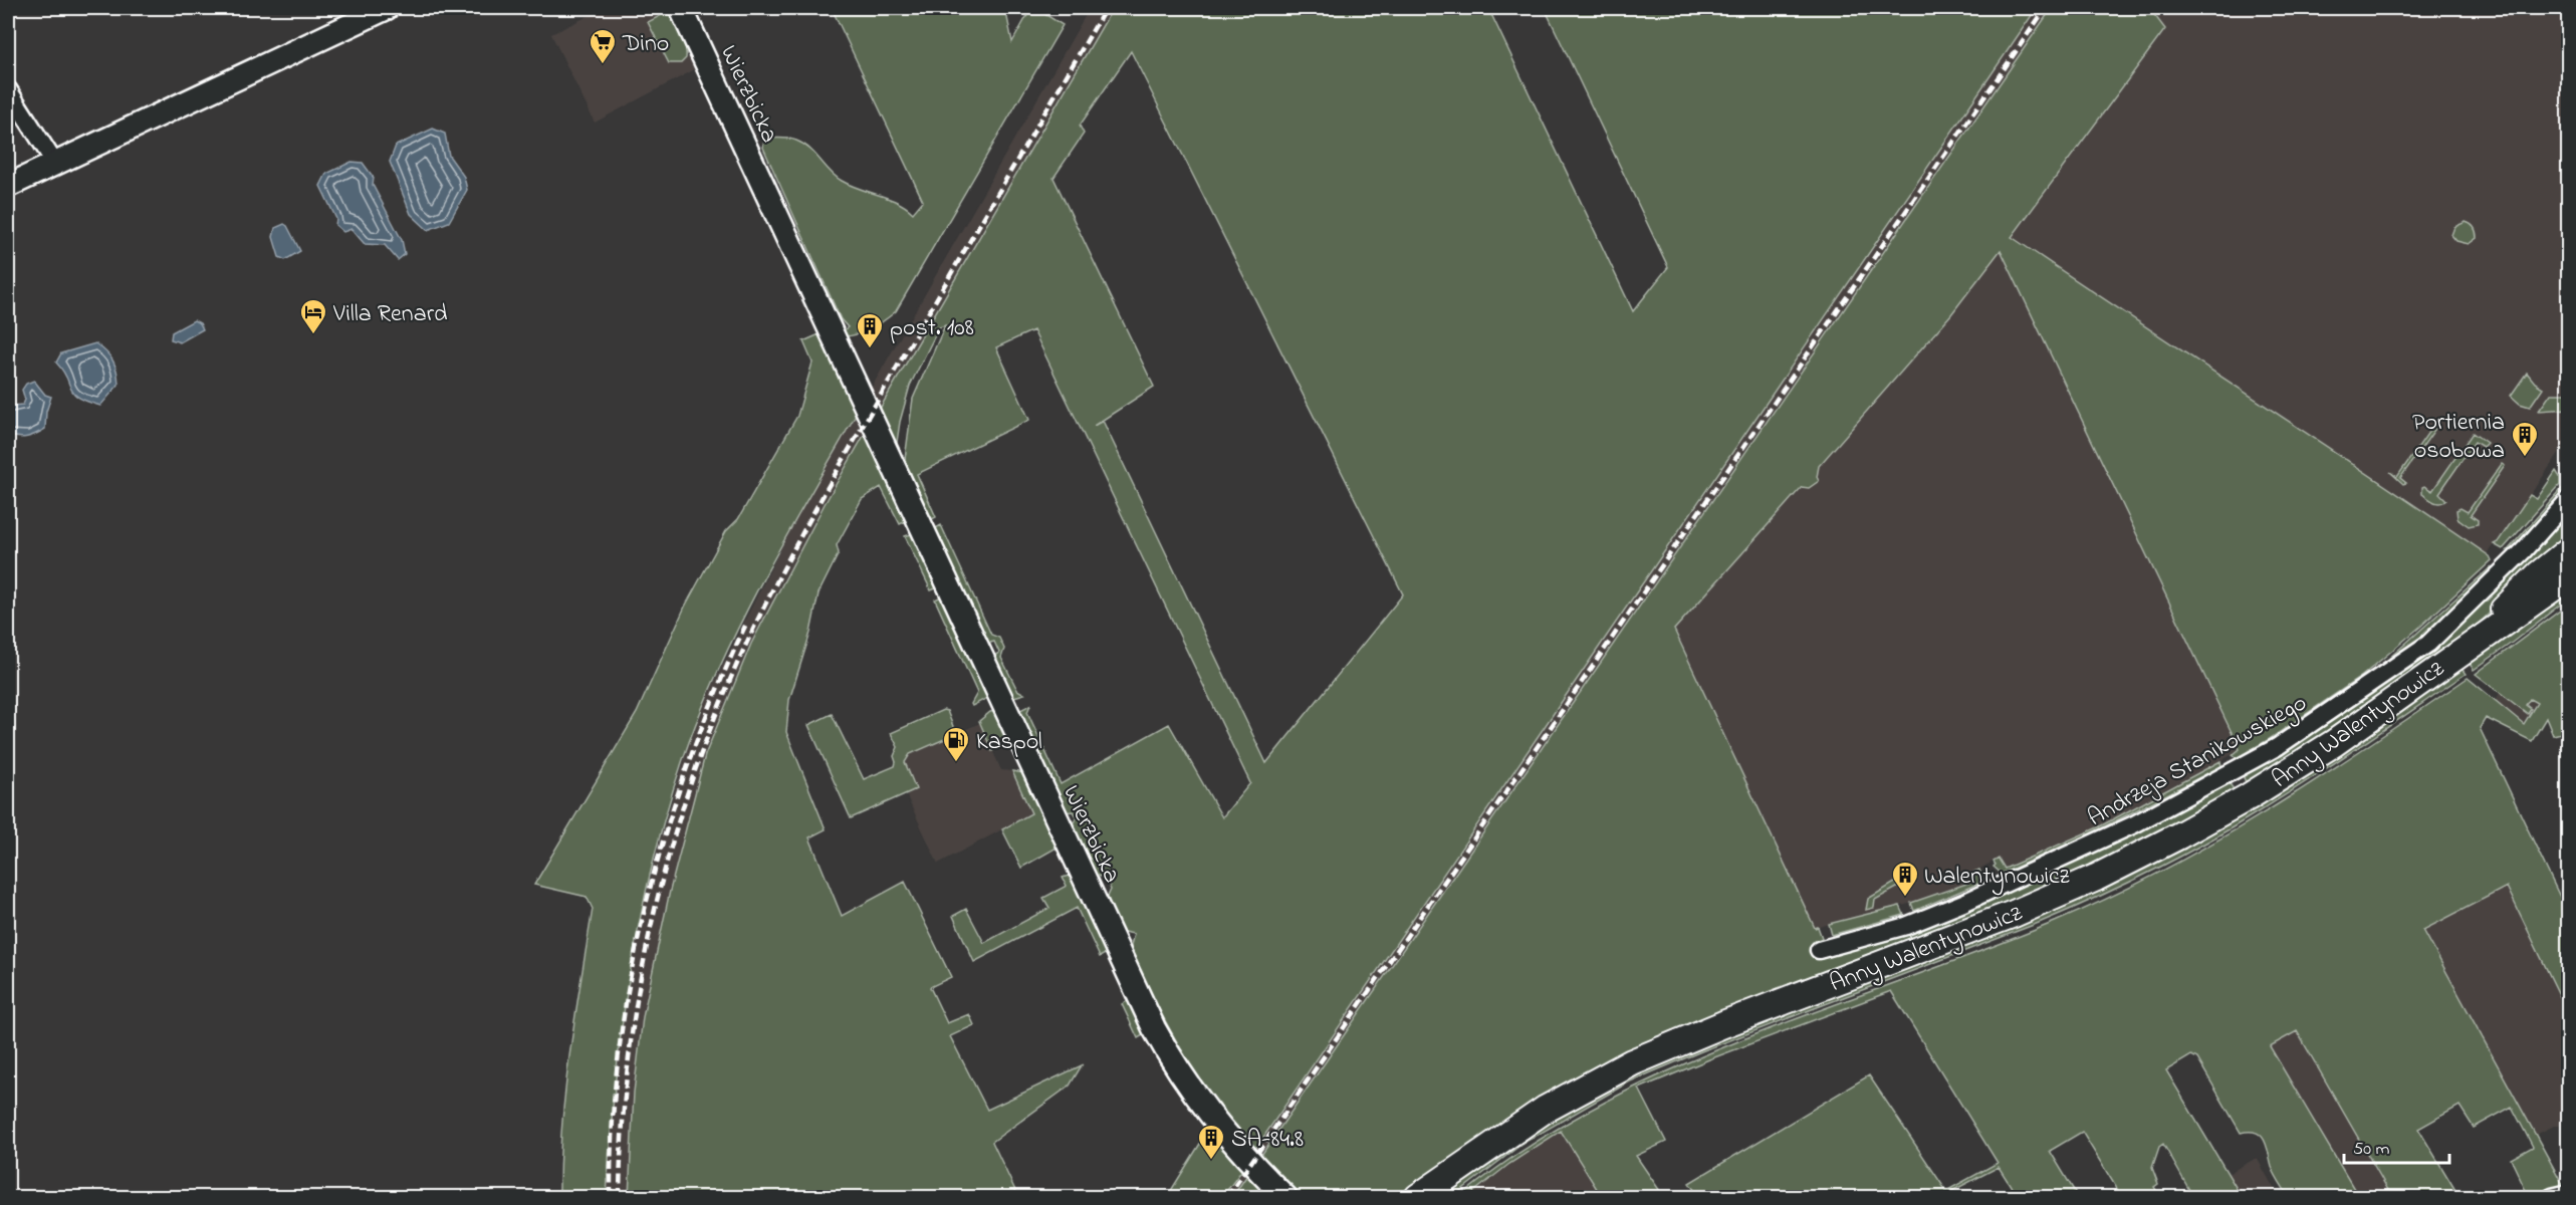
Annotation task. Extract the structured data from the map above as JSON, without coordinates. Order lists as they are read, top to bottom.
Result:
{
  "streets": {
    "main road": ["Wierzbicka", "Anny Walentynowicz"],
    "street": ["Andrzeja Stanikowskiego"]
  },
  "places": {
    "supermarket": ["Dino"],
    "hotel": ["Villa Renard"],
    "building": [
      "post. 108",
      "Portiernia osobowa",
      "Walentynowicz",
      "SA-84.8"
    ],
    "fuel station": ["Kaspol"]
  },
  "scale_bar": "50 m"
}
